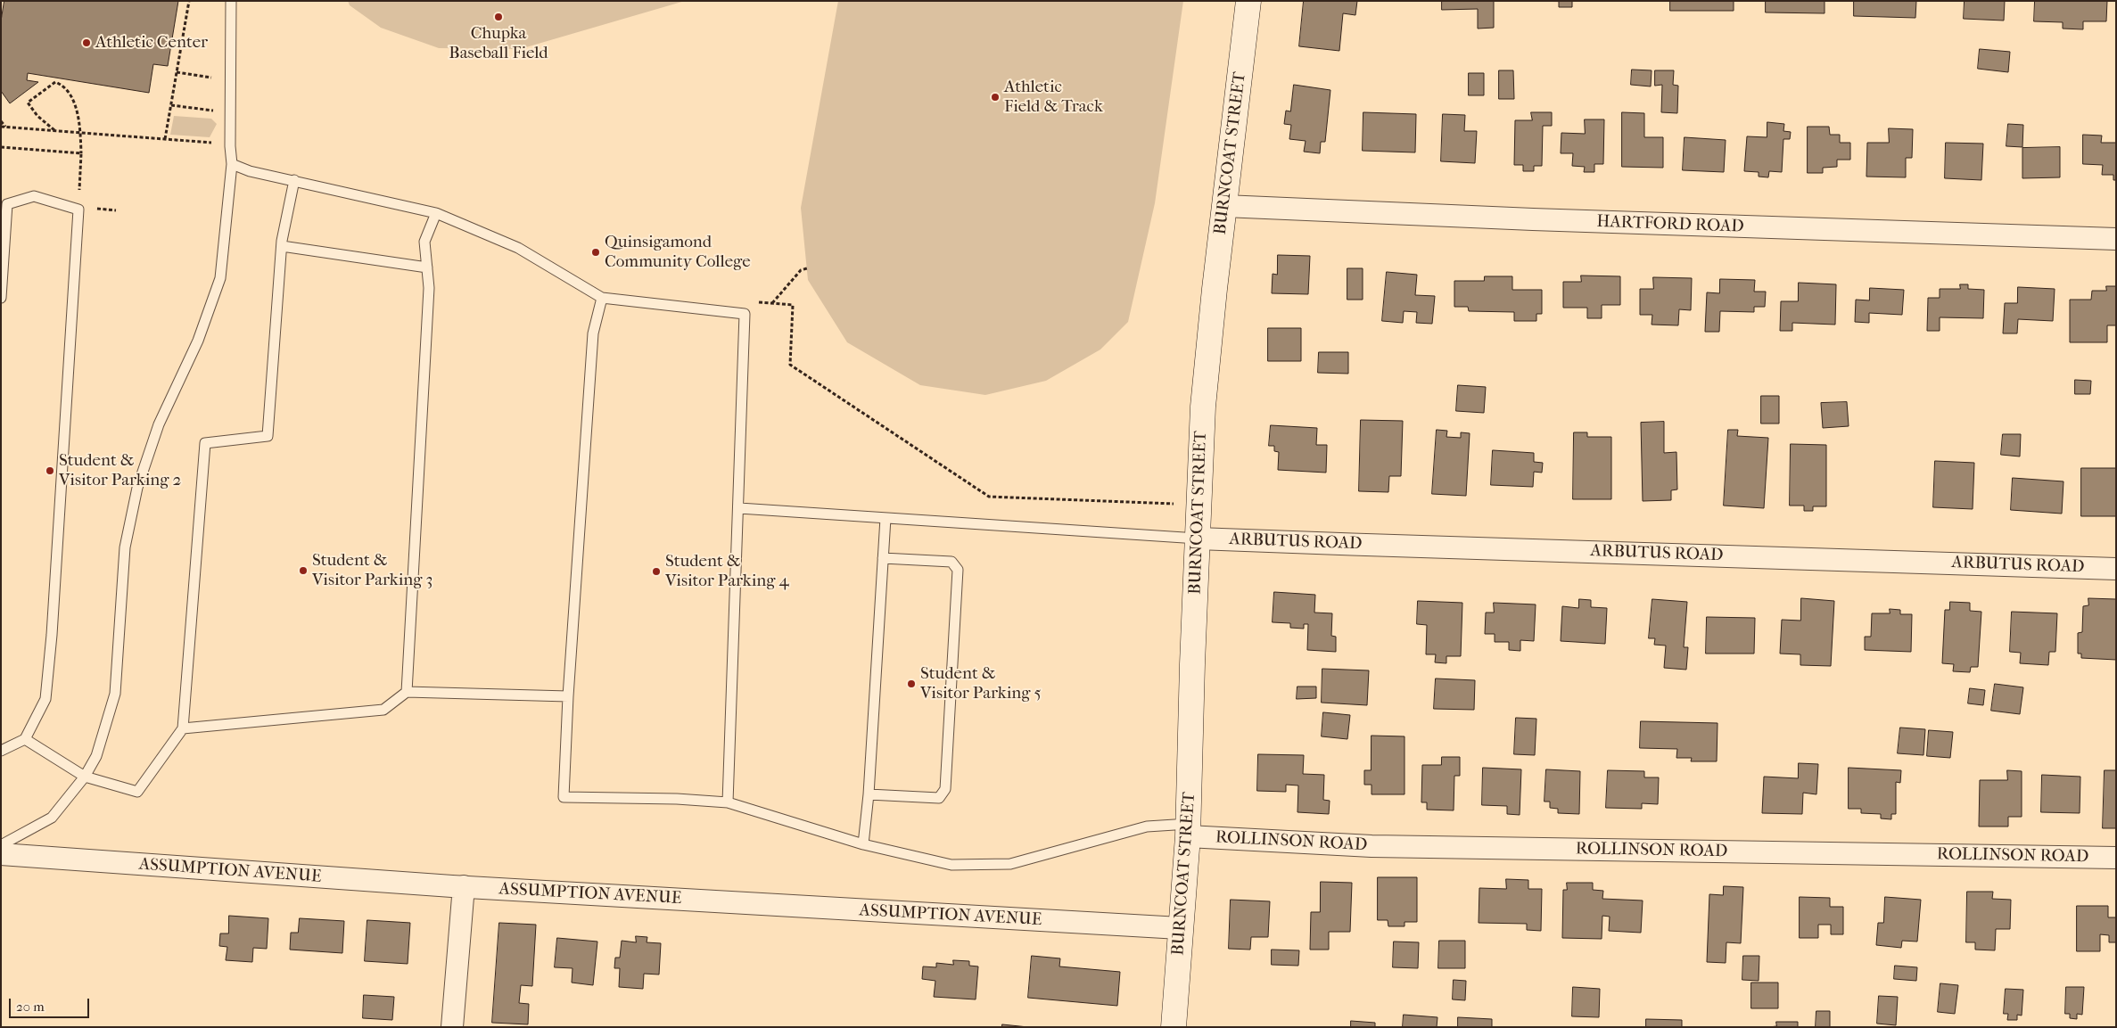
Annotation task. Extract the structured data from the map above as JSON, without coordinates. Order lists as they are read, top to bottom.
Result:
{
  "streets": {
    "main road": ["BURNCOAT STREET"],
    "street": [
      "HARTFORD ROAD",
      "ARBUTUS ROAD",
      "ROLLINSON ROAD",
      "ASSUMPTION AVENUE"
    ]
  },
  "crossings": [
    ["BURNCOAT STREET", "HARTFORD ROAD"],
    ["BURNCOAT STREET", "ARBUTUS ROAD"],
    ["BURNCOAT STREET", "ROLLINSON ROAD"],
    ["BURNCOAT STREET", "ASSUMPTION AVENUE"]
  ],
  "places": [
    "Chupka Baseball Field",
    "Athletic Center",
    "Athletic Field & Track",
    "Quinsigamond Community College",
    "Student & Visitor Parking 2",
    "Student & Visitor Parking 3",
    "Student & Visitor Parking 4",
    "Student & Visitor Parking 5"
  ],
  "scale_bar": "20 m"
}
